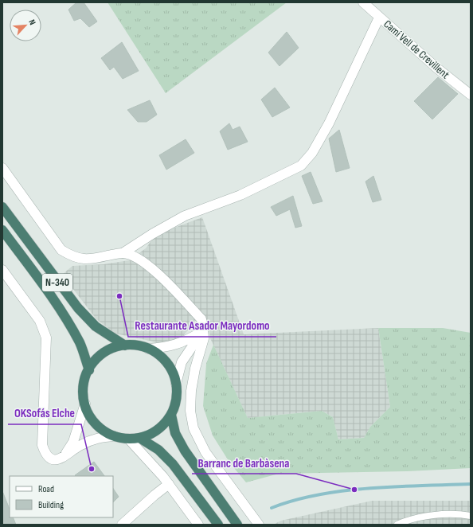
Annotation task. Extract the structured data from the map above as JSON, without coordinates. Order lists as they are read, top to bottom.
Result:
{
  "streets": {
    "highway": ["N-340"],
    "street": ["Camí Vell de Crevillent"]
  },
  "places": ["Restaurante Asador Mayordomo", "OKSofás Elche", "Barranc de Barbàsena"],
  "legend": ["Road", "Building"],
  "north": "top right"
}
